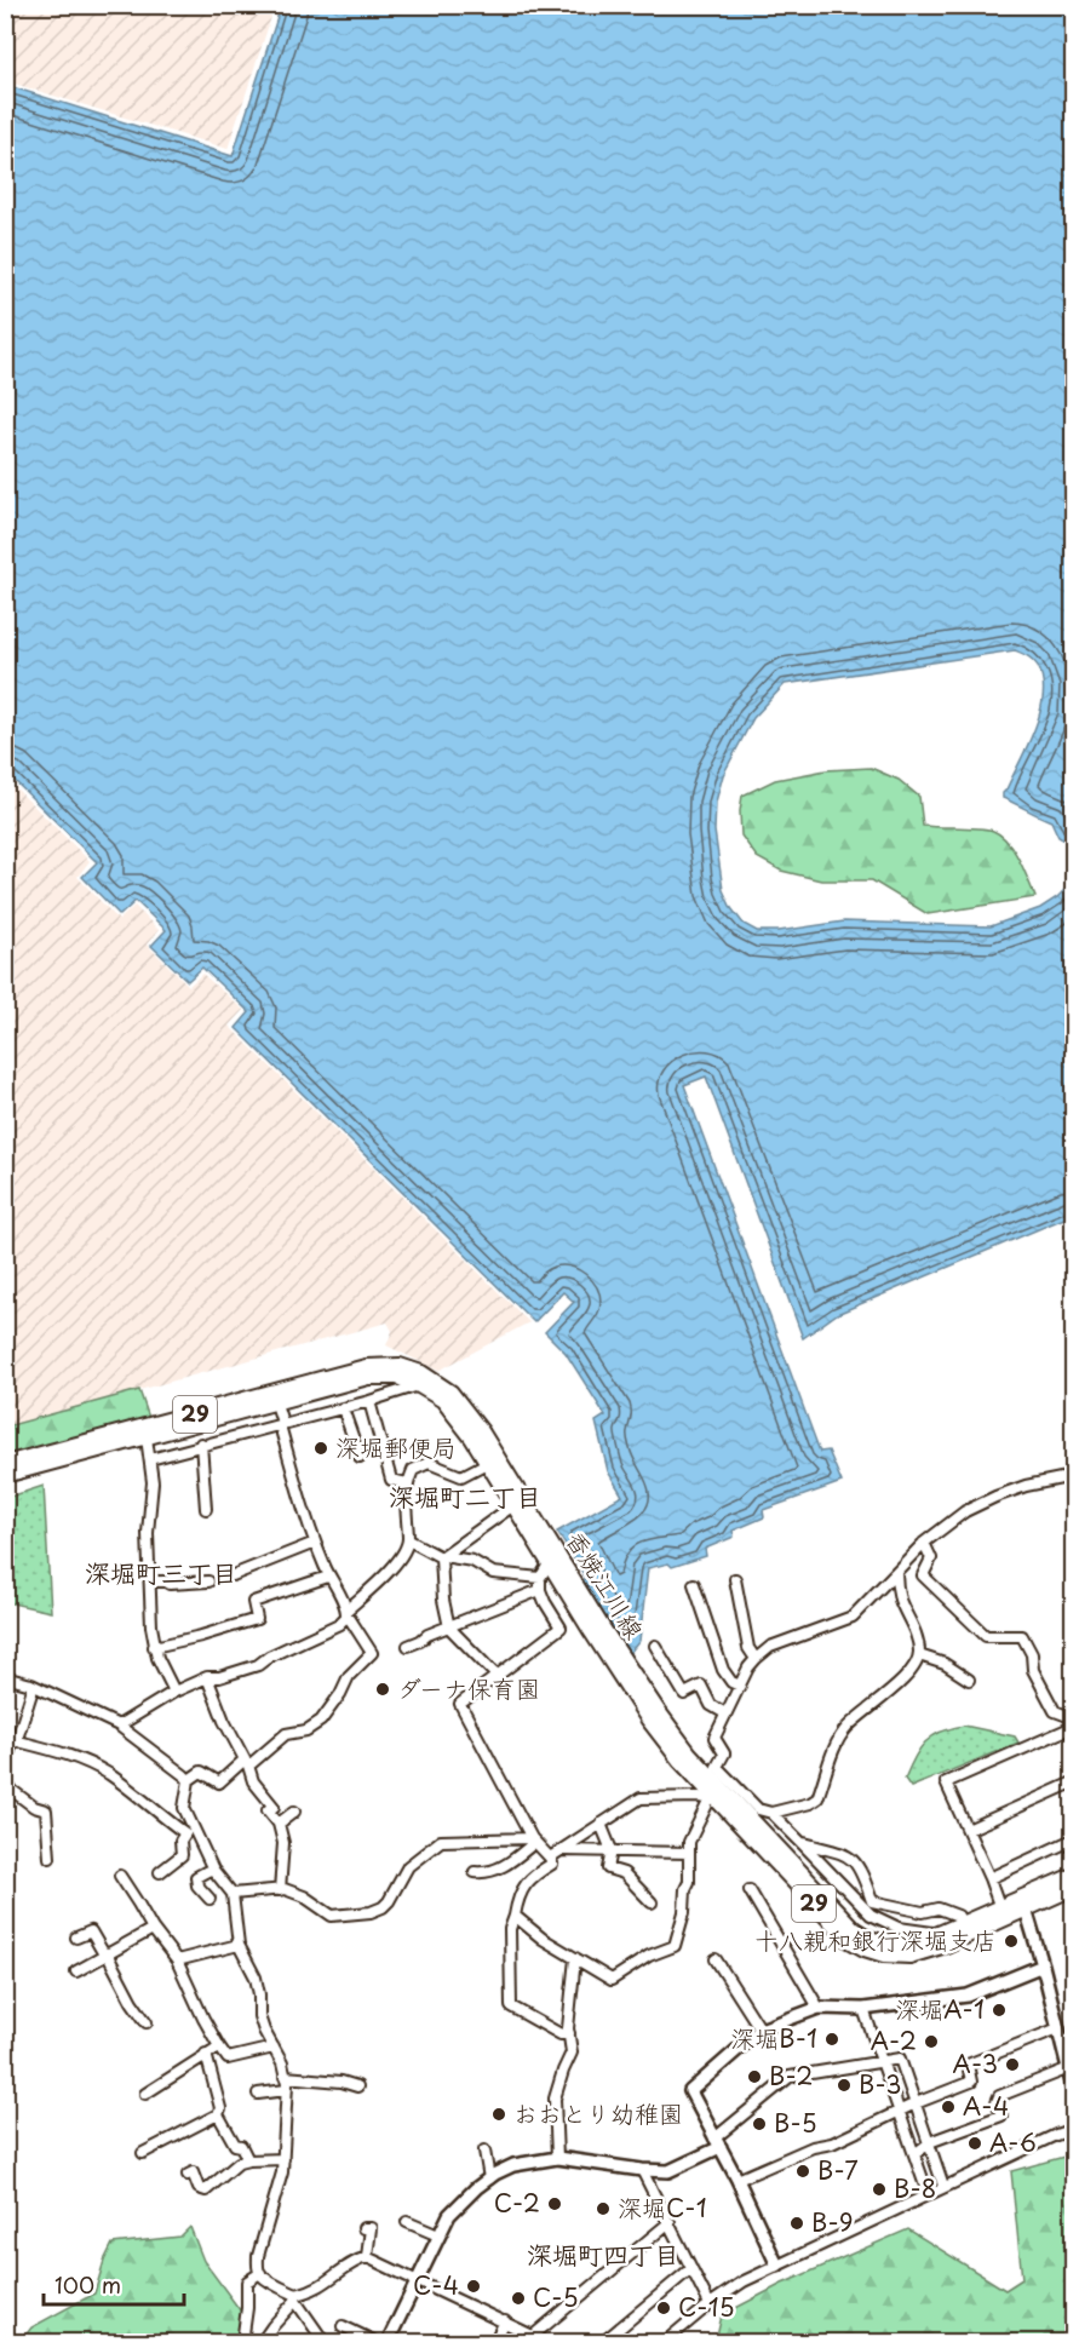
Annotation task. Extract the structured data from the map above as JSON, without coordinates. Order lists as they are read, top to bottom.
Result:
{
  "streets": {
    "main road": ["29", "香焼江川線"]
  },
  "crossings": [
    ["29", "香焼江川線"]
  ],
  "districts": ["深堀町二丁目", "深堀町三丁目", "深堀町四丁目"],
  "places": [
    "深堀郵便局",
    "ダーナ保育園",
    "十八親和銀行深堀支店",
    "深堀A-1",
    "深堀B-1",
    "A-2",
    "A-3",
    "B-2",
    "B-3",
    "A-4",
    "おおとり幼稚園",
    "B-5",
    "A-6",
    "B-7",
    "B-8",
    "C-2",
    "深堀C-1",
    "B-9",
    "C-4",
    "C-5",
    "C-15"
  ],
  "scale_bar": "100 m"
}
